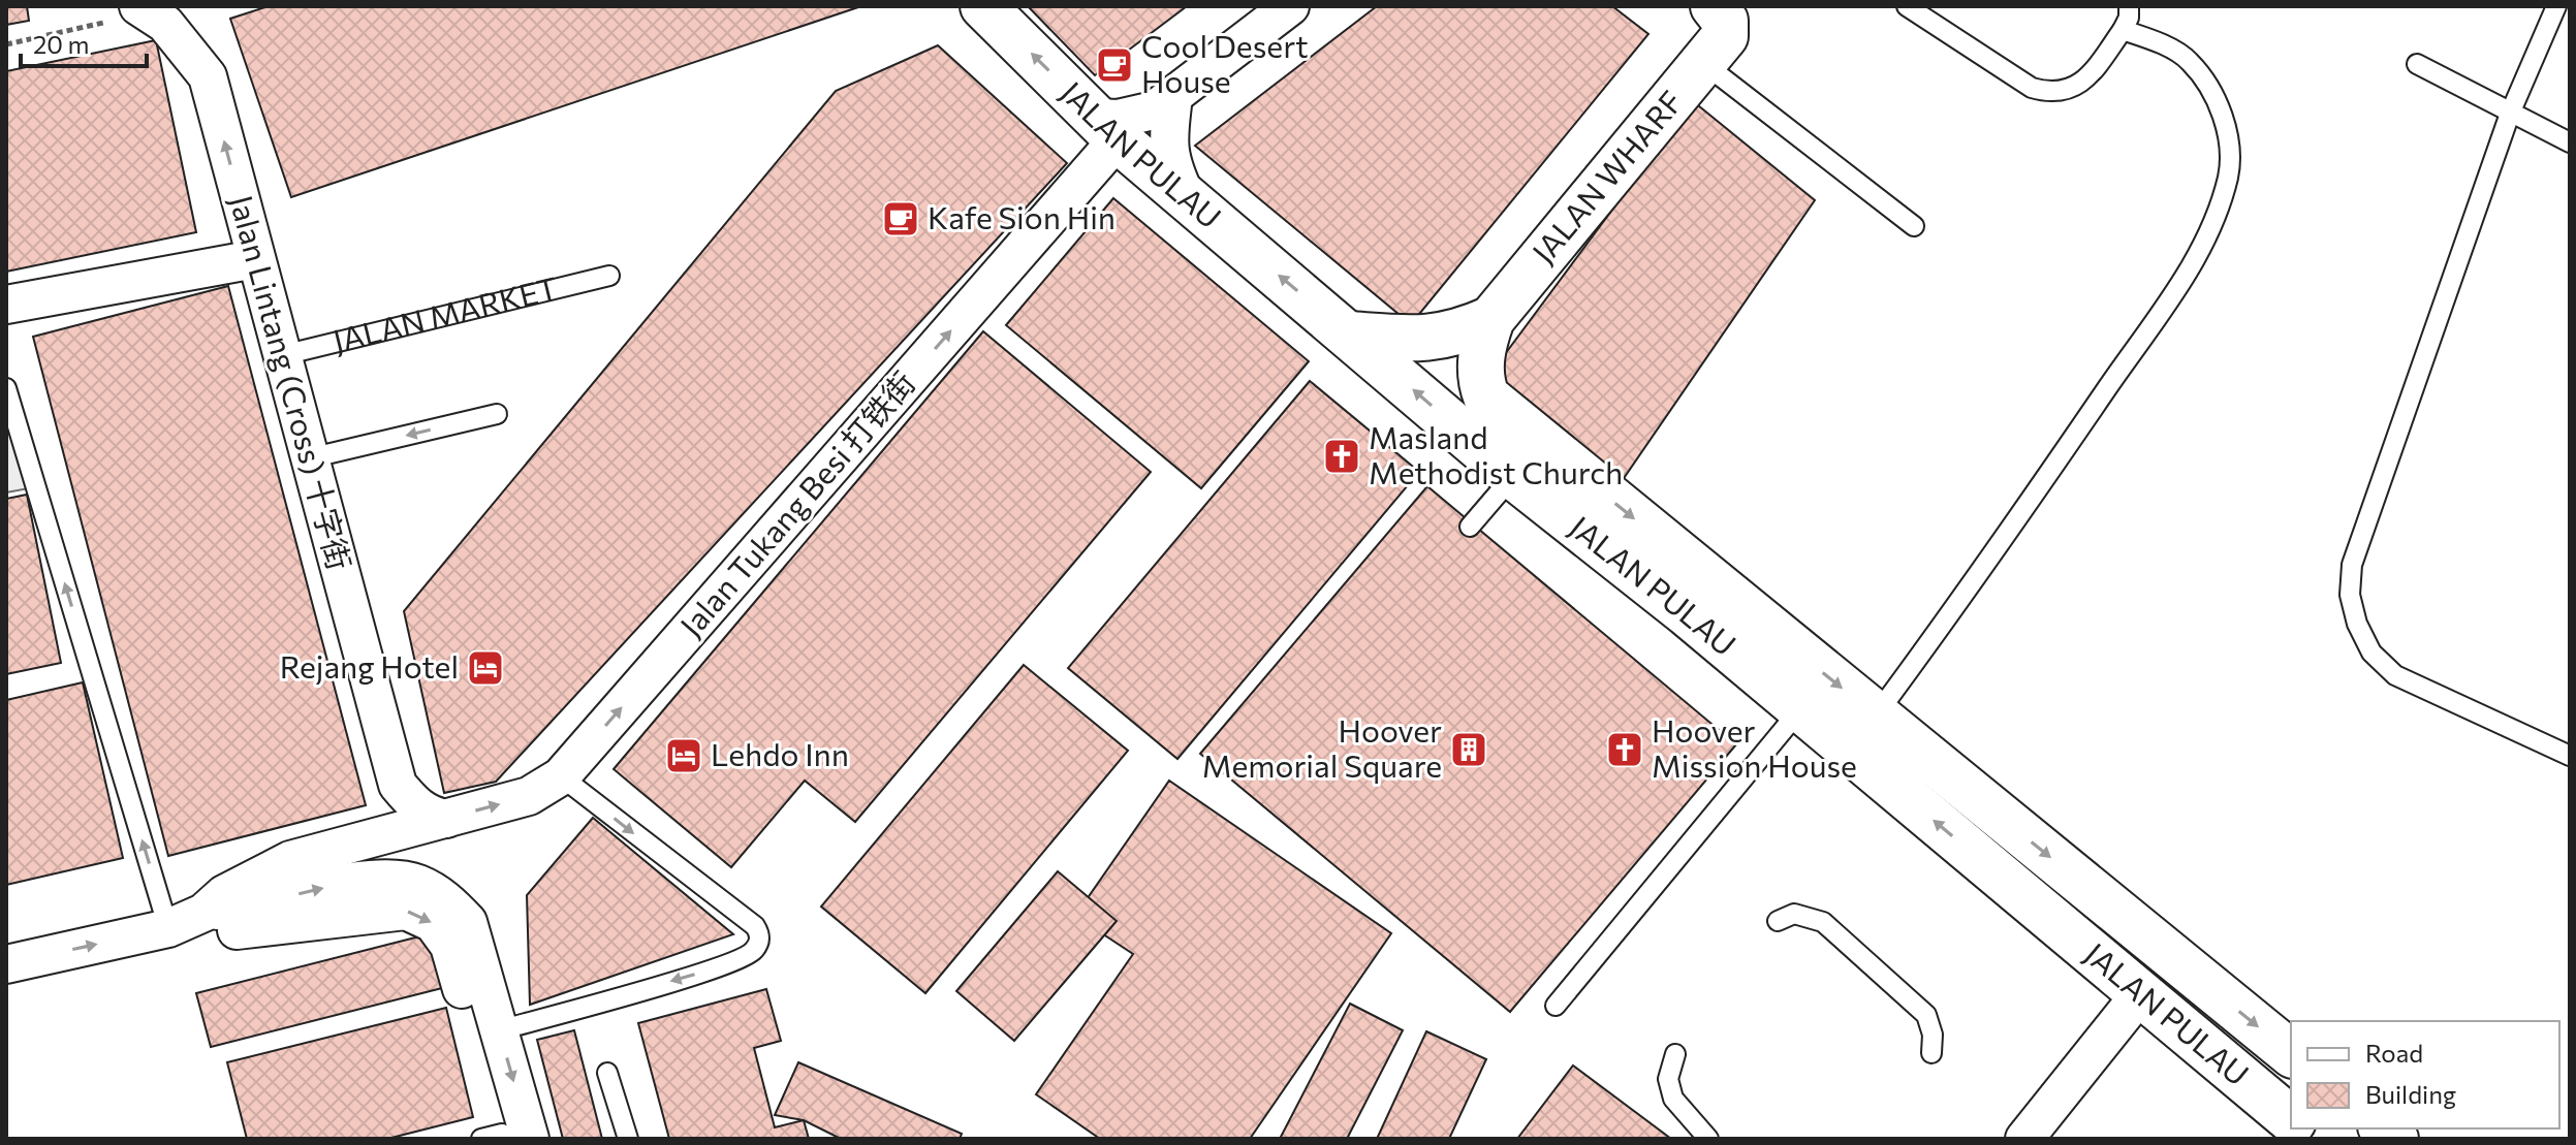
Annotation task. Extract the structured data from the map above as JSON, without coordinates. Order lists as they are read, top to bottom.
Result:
{
  "streets": {
    "street": [
      "JALAN PULAU",
      "JALAN WHARF",
      "Jalan Lintang (Cross) 十字街",
      "Jalan Tukang Besi 打铁街"
    ],
    "lane": ["JALAN MARKET"]
  },
  "crossings": [
    ["JALAN PULAU", "JALAN WHARF"],
    ["JALAN PULAU", "Jalan Tukang Besi 打铁街"],
    ["JALAN MARKET", "Jalan Lintang (Cross) 十字街"]
  ],
  "one_way": ["Jalan Tukang Besi 打铁街"],
  "places": {
    "cafe": ["Cool Desert House", "Kafe Sion Hin"],
    "church": ["Masland Methodist Church", "Hoover Mission House"],
    "hotel": ["Rejang Hotel", "Lehdo Inn"],
    "building": ["Hoover Memorial Square"]
  },
  "legend": ["Road", "Building"],
  "scale_bar": "20 m"
}
